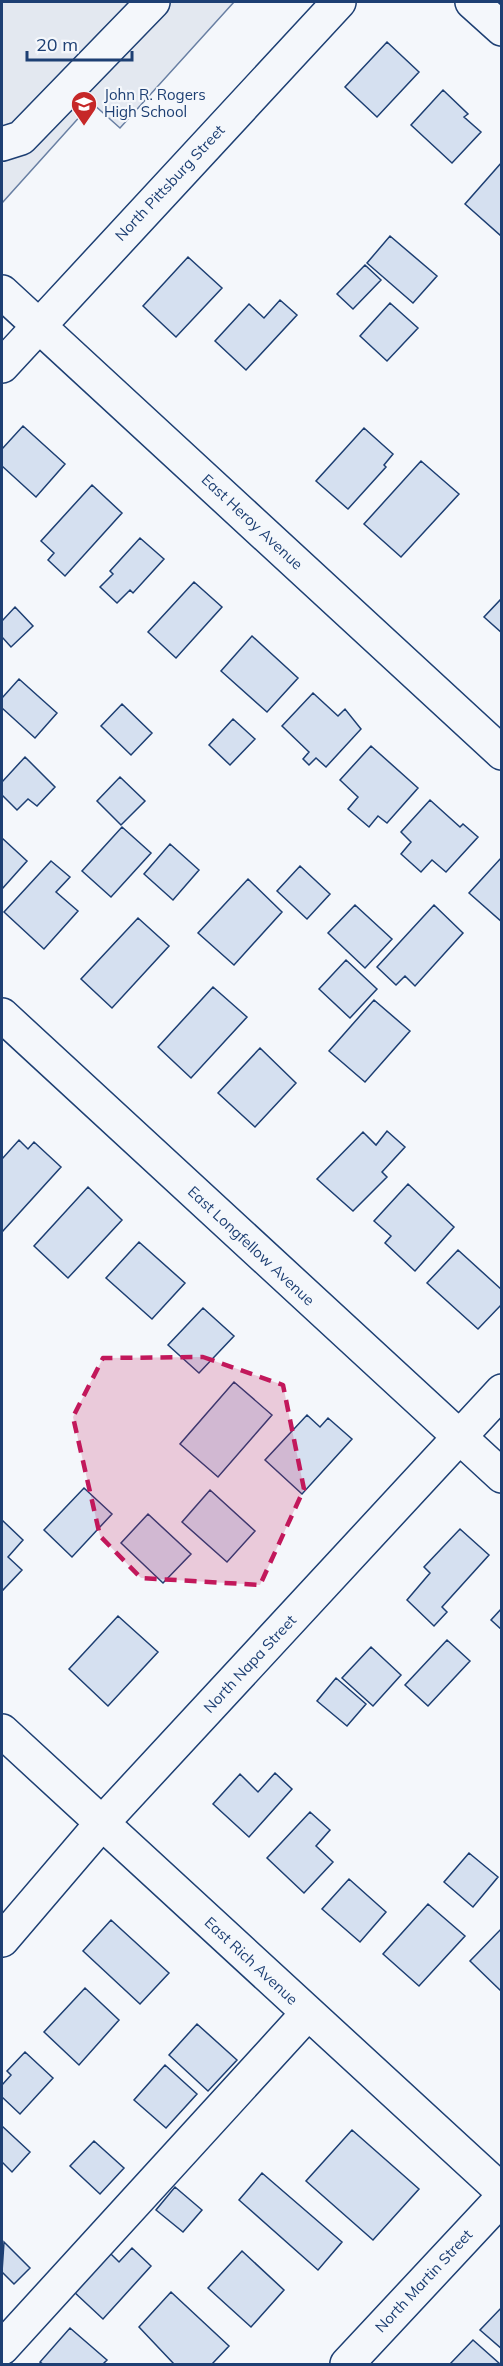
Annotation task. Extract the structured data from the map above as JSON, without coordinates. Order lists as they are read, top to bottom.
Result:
{
  "streets": {
    "street": [
      "North Pittsburg Street",
      "East Heroy Avenue",
      "East Longfellow Avenue",
      "North Napa Street",
      "East Rich Avenue",
      "North Martin Street"
    ]
  },
  "crossings": [
    ["North Pittsburg Street", "East Heroy Avenue"],
    ["East Longfellow Avenue", "North Napa Street"],
    ["North Napa Street", "East Rich Avenue"]
  ],
  "places": {
    "school or university": ["John R. Rogers High School"]
  },
  "scale_bar": "20 m"
}
